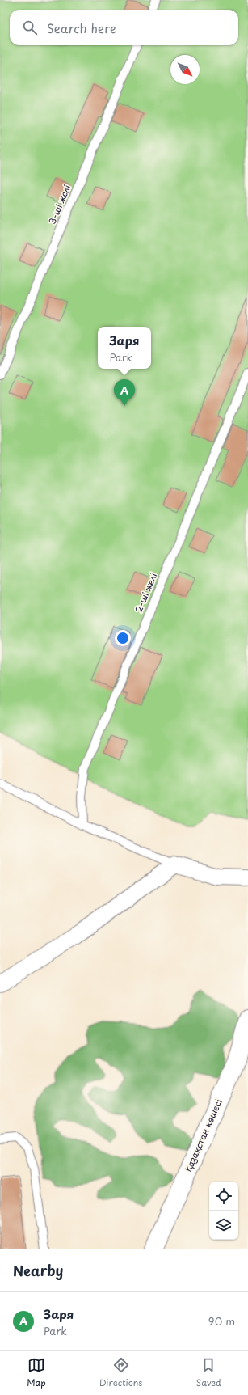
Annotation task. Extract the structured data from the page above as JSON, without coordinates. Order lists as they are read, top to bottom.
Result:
{
  "streets": {
    "street": ["Қазақстан көшесі"],
    "lane": ["3-ші желі", "2-ші желі"]
  },
  "north": "bottom right",
  "page": {
    "search": "Search here",
    "popup": ["Заря", "Park"],
    "pins": "A",
    "heading": "Nearby",
    "list": [
      {
        "mark": "A",
        "name": "Заря",
        "note": "Park",
        "value": "90 m"
      }
    ],
    "nav": ["Map", "Directions", "Saved"]
  }
}
